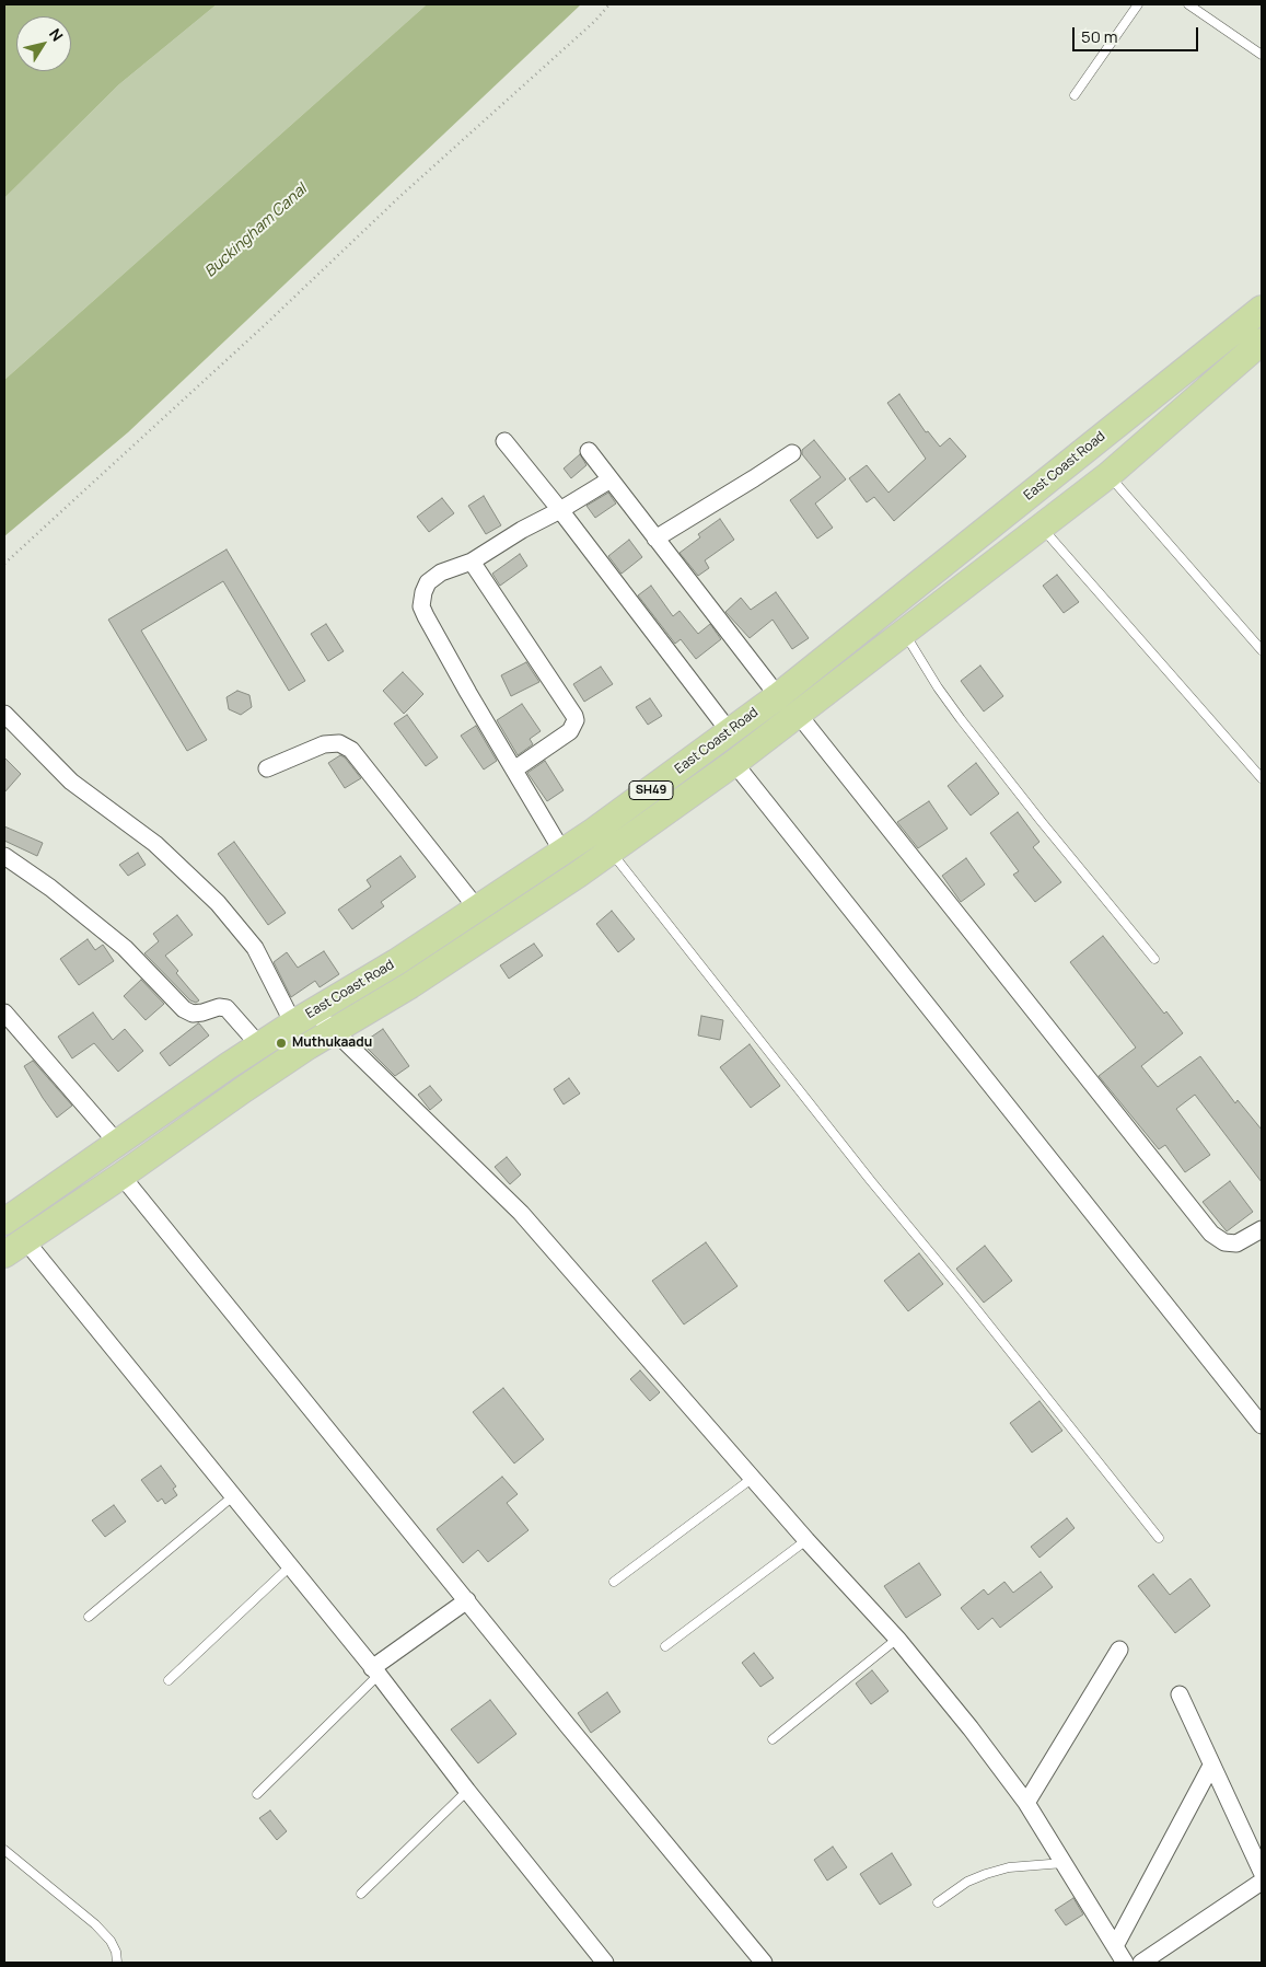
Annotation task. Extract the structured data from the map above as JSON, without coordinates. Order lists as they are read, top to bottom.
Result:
{
  "streets": {
    "main road": ["East Coast Road", "SH49"]
  },
  "water": ["Buckingham Canal"],
  "places": ["Muthukaadu"],
  "scale_bar": "50 m",
  "north": "top right"
}
